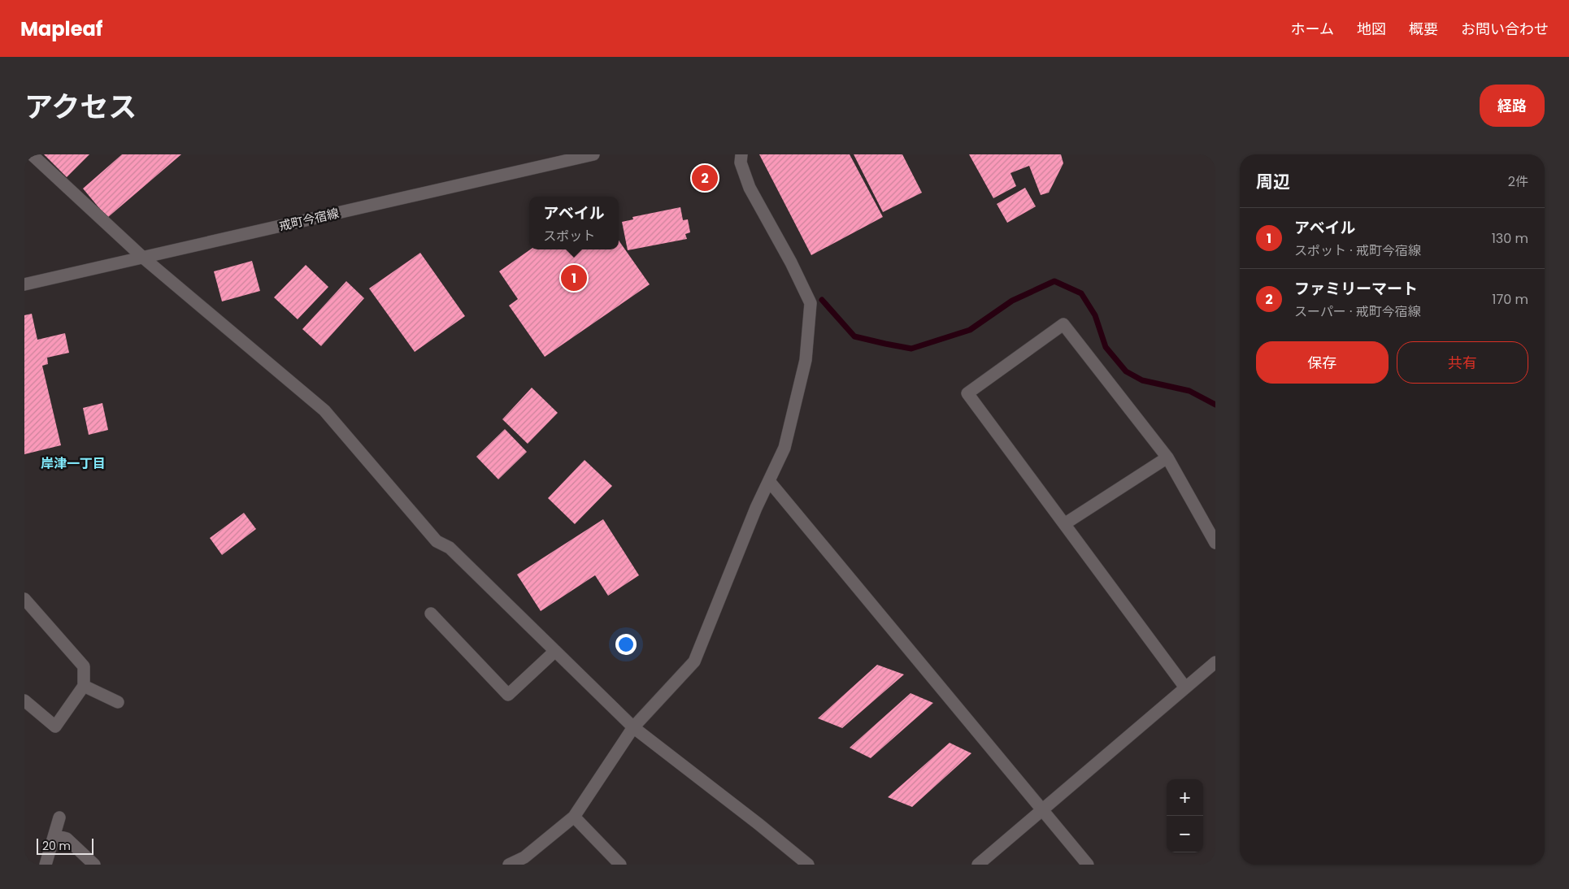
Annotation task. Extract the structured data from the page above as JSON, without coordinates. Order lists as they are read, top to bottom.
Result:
{
  "streets": {
    "street": ["戒町今宿線"]
  },
  "districts": ["岸津一丁目"],
  "scale_bar": "20 m",
  "page": {
    "header": "Mapleaf",
    "nav": [
      "ホーム",
      "地図",
      "概要",
      "お問い合わせ"
    ],
    "title": "アクセス",
    "buttons": [
      "経路",
      ["保存", "共有"]
    ],
    "heading": ["周辺", "2件"],
    "pins": ["2", "1"],
    "popup": ["アベイル", "スポット"],
    "list": [
      {
        "mark": "1",
        "name": "アベイル",
        "note": "スポット · 戒町今宿線",
        "value": "130 m"
      },
      {
        "mark": "2",
        "name": "ファミリーマート",
        "note": "スーパー · 戒町今宿線",
        "value": "170 m"
      }
    ],
    "map_buttons": ["+", "−"],
    "scale": "20 m"
  }
}
